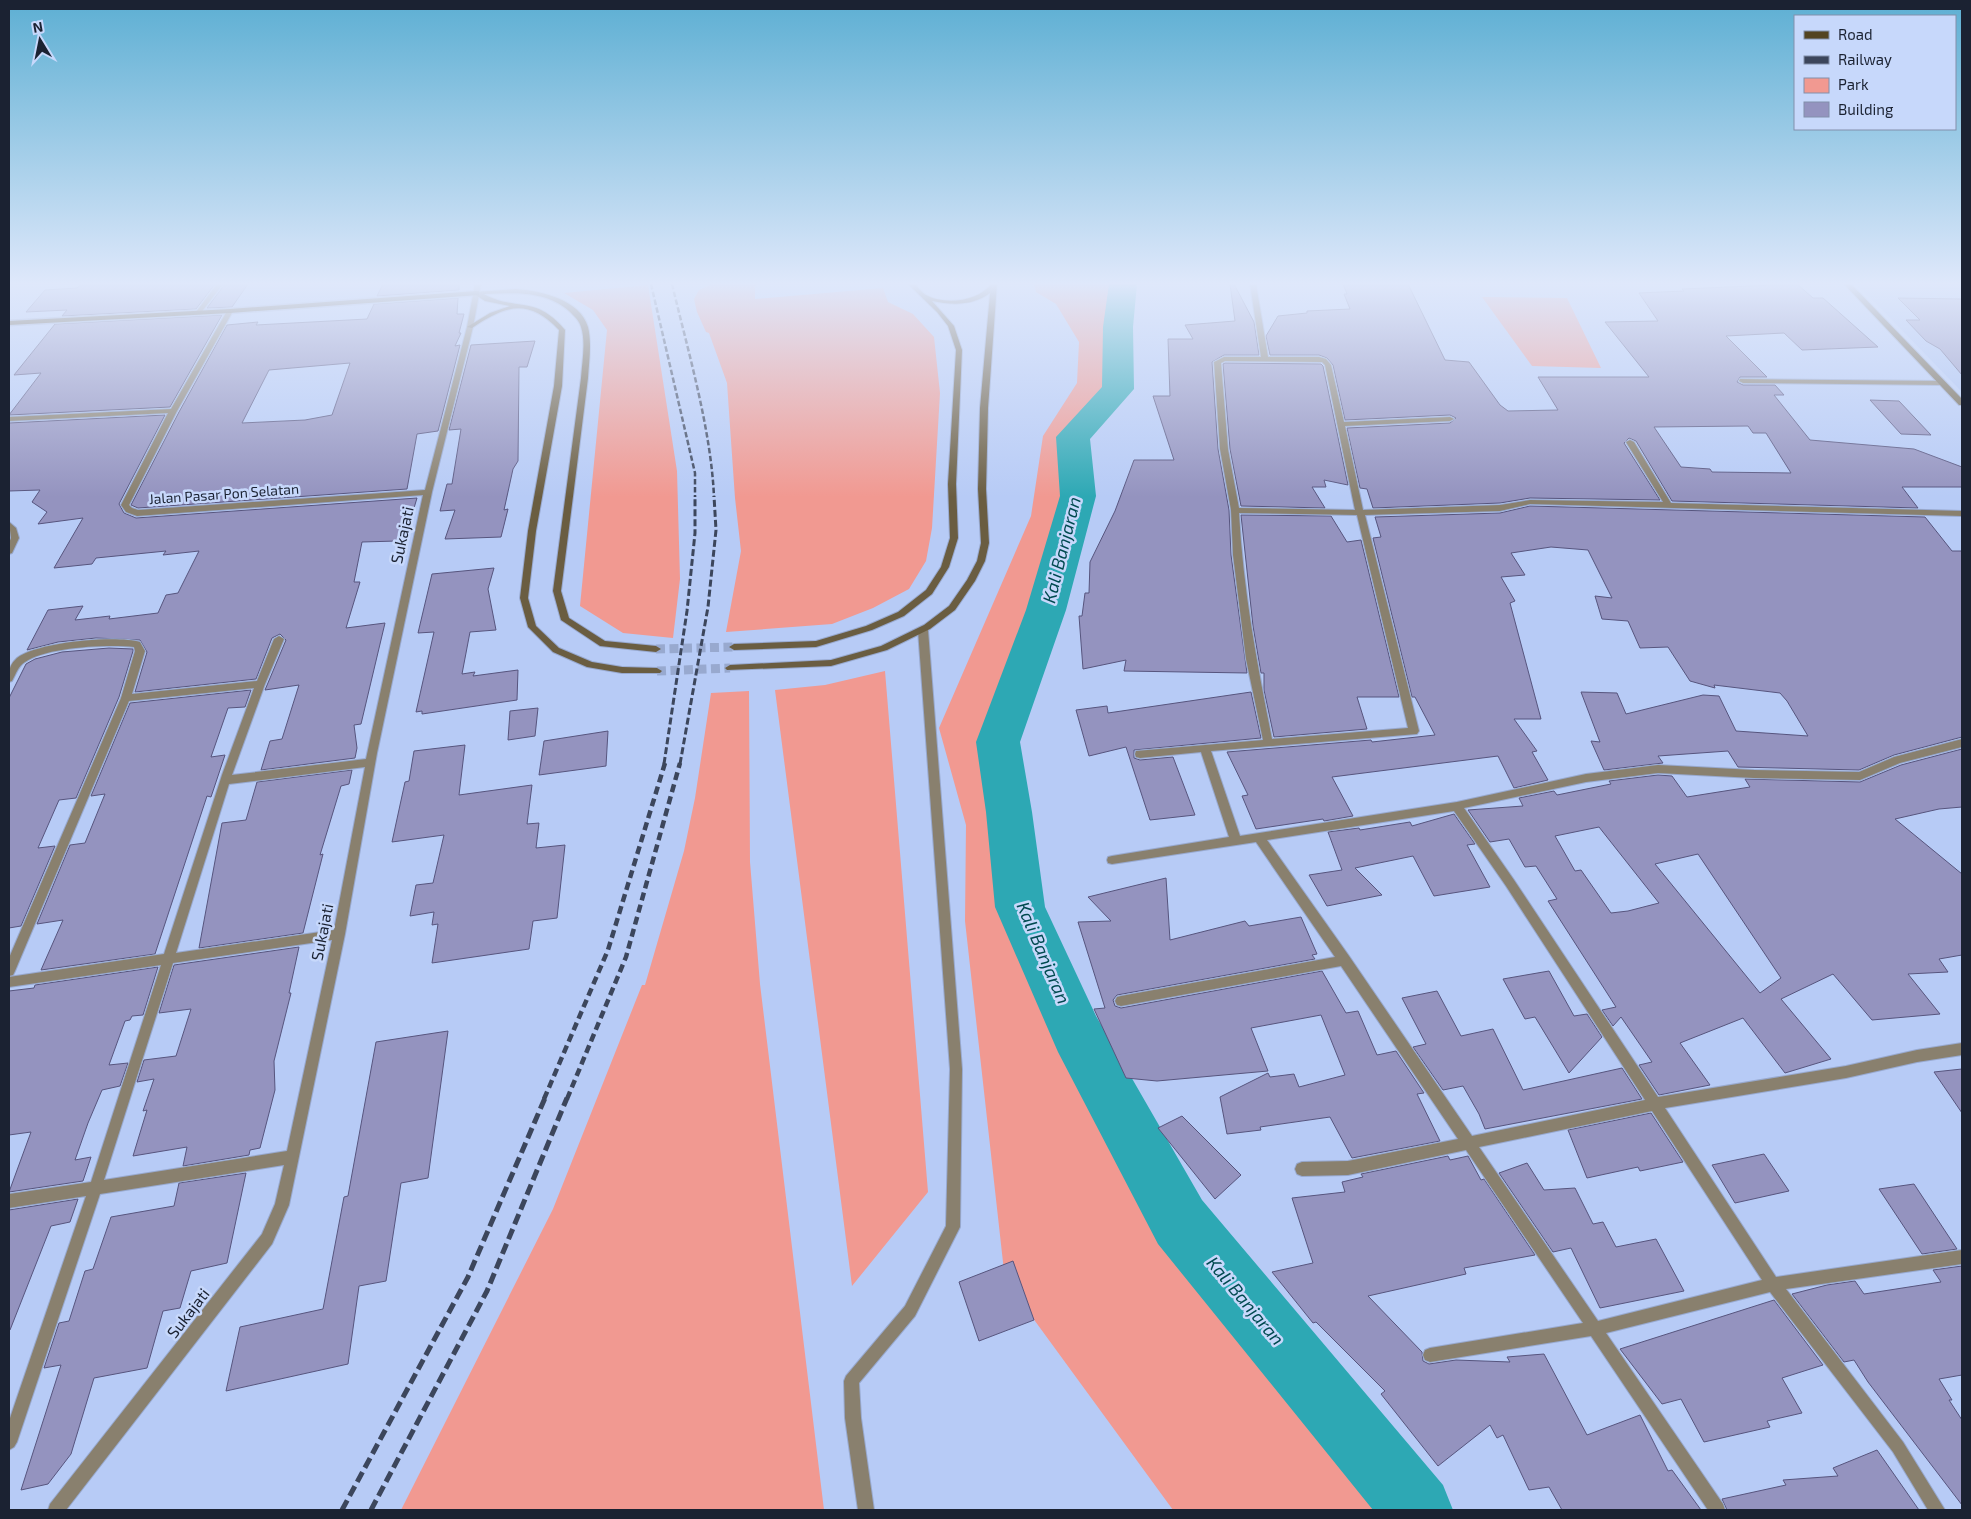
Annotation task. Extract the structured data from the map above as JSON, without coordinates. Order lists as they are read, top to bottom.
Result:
{
  "streets": {
    "street": ["Jalan Pasar Pon Selatan", "Sukajati"]
  },
  "crossings": [
    ["Jalan Pasar Pon Selatan", "Sukajati"]
  ],
  "water": ["Kali Banjaran"],
  "legend": [
    "Road",
    "Railway",
    "Park",
    "Building"
  ],
  "north": "top"
}
